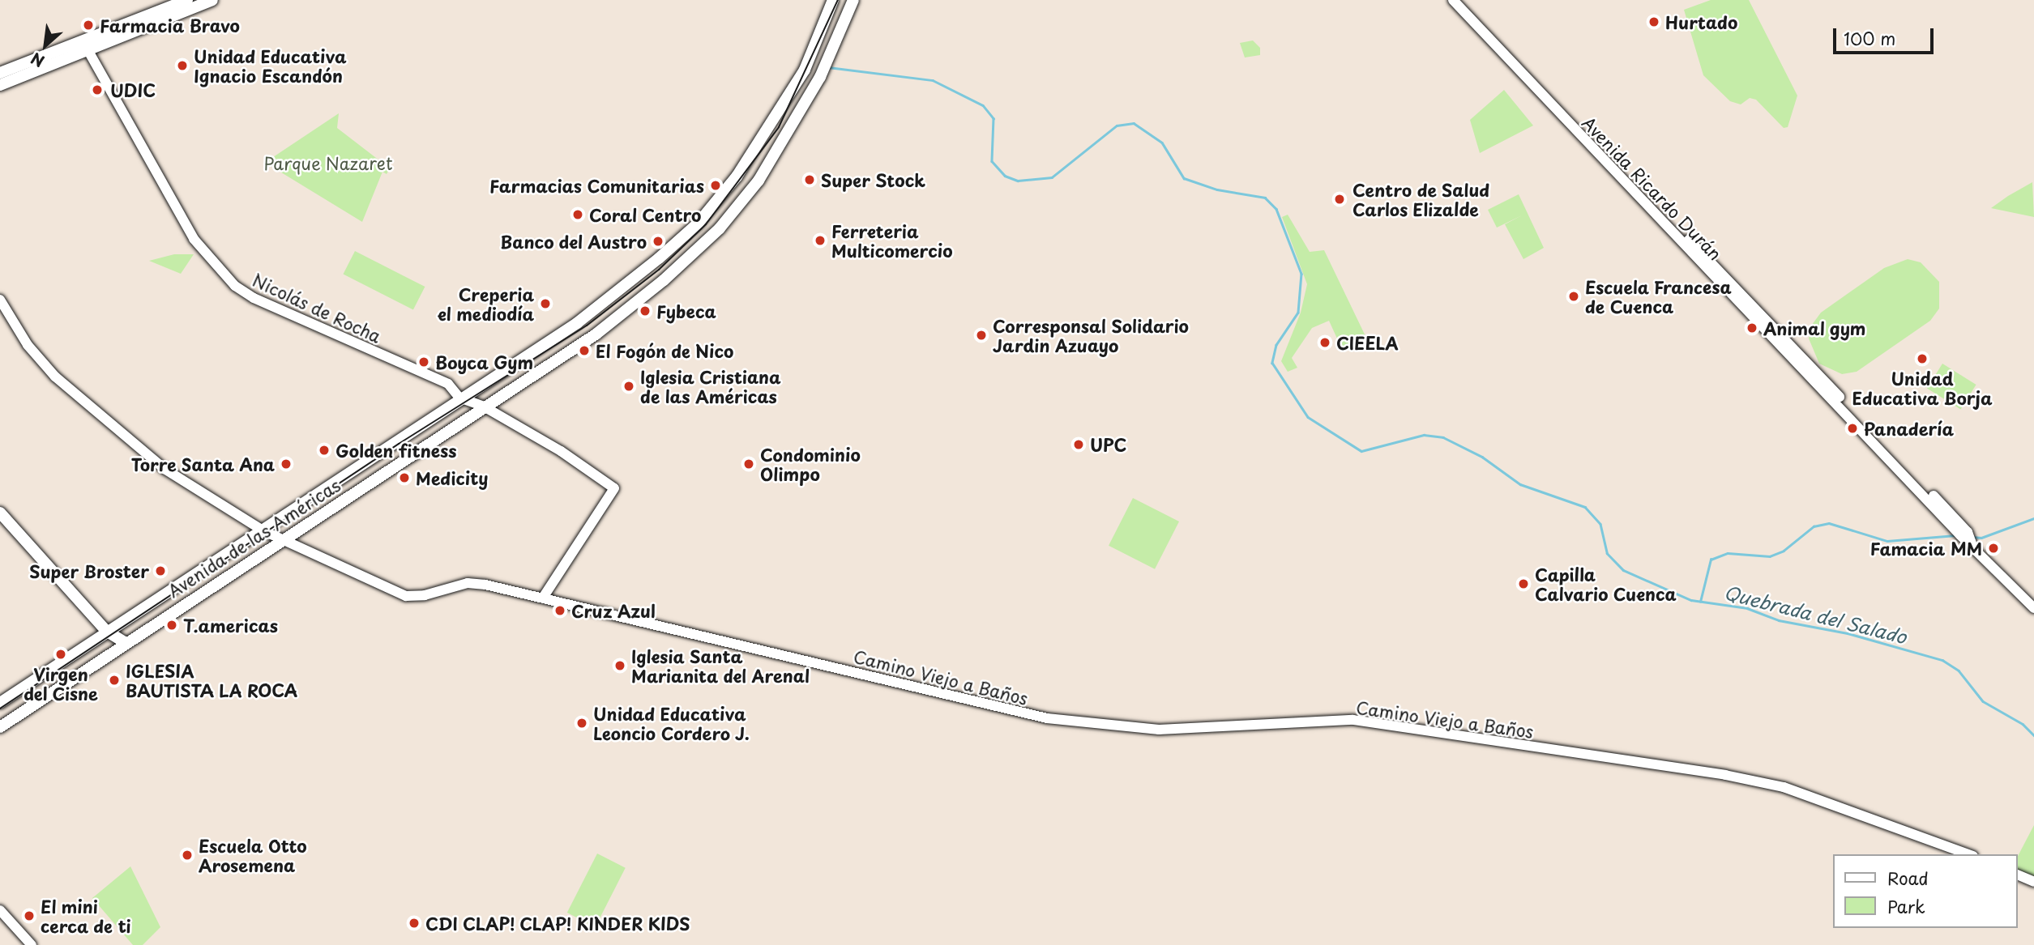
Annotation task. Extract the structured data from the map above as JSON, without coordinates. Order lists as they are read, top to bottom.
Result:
{
  "streets": {
    "main road": ["Avenida de las Américas"],
    "street": ["Avenida Ricardo Durán", "Nicolás de Rocha", "Camino Viejo a Baños"]
  },
  "crossings": [
    ["Nicolás de Rocha", "Avenida de las Américas"],
    ["Avenida de las Américas", "Camino Viejo a Baños"]
  ],
  "water": ["Quebrada del Salado"],
  "parks": ["Parque Nazaret"],
  "places": [
    "Hurtado",
    "Farmacia Bravo",
    "Unidad Educativa Ignacio Escandón",
    "UDIC",
    "Super Stock",
    "Farmacias Comunitarias",
    "Centro de Salud Carlos Elizalde",
    "Coral Centro",
    "Ferreteria Multicomercio",
    "Banco del Austro",
    "Escuela Francesa de Cuenca",
    "Creperia el mediodía",
    "Fybeca",
    "Animal gym",
    "Corresponsal Solidario Jardin Azuayo",
    "CIEELA",
    "El Fogón de Nico",
    "Unidad Educativa Borja",
    "Boyca Gym",
    "Iglesia Cristiana de las Américas",
    "Panadería",
    "UPC",
    "Golden fitness",
    "Torre Santa Ana",
    "Condominio Olimpo",
    "Medicity",
    "Famacia MM",
    "Super Broster",
    "Capilla Calvario Cuenca",
    "Cruz Azul",
    "T.americas",
    "Virgen del Cisne",
    "Iglesia Santa Marianita del Arenal",
    "IGLESIA BAUTISTA LA ROCA",
    "Unidad Educativa Leoncio Cordero J.",
    "Escuela Otto Arosemena",
    "El mini cerca de ti",
    "CDI CLAP! CLAP! KINDER KIDS"
  ],
  "legend": ["Road", "Park"],
  "scale_bar": "100 m",
  "north": "bottom left"
}
